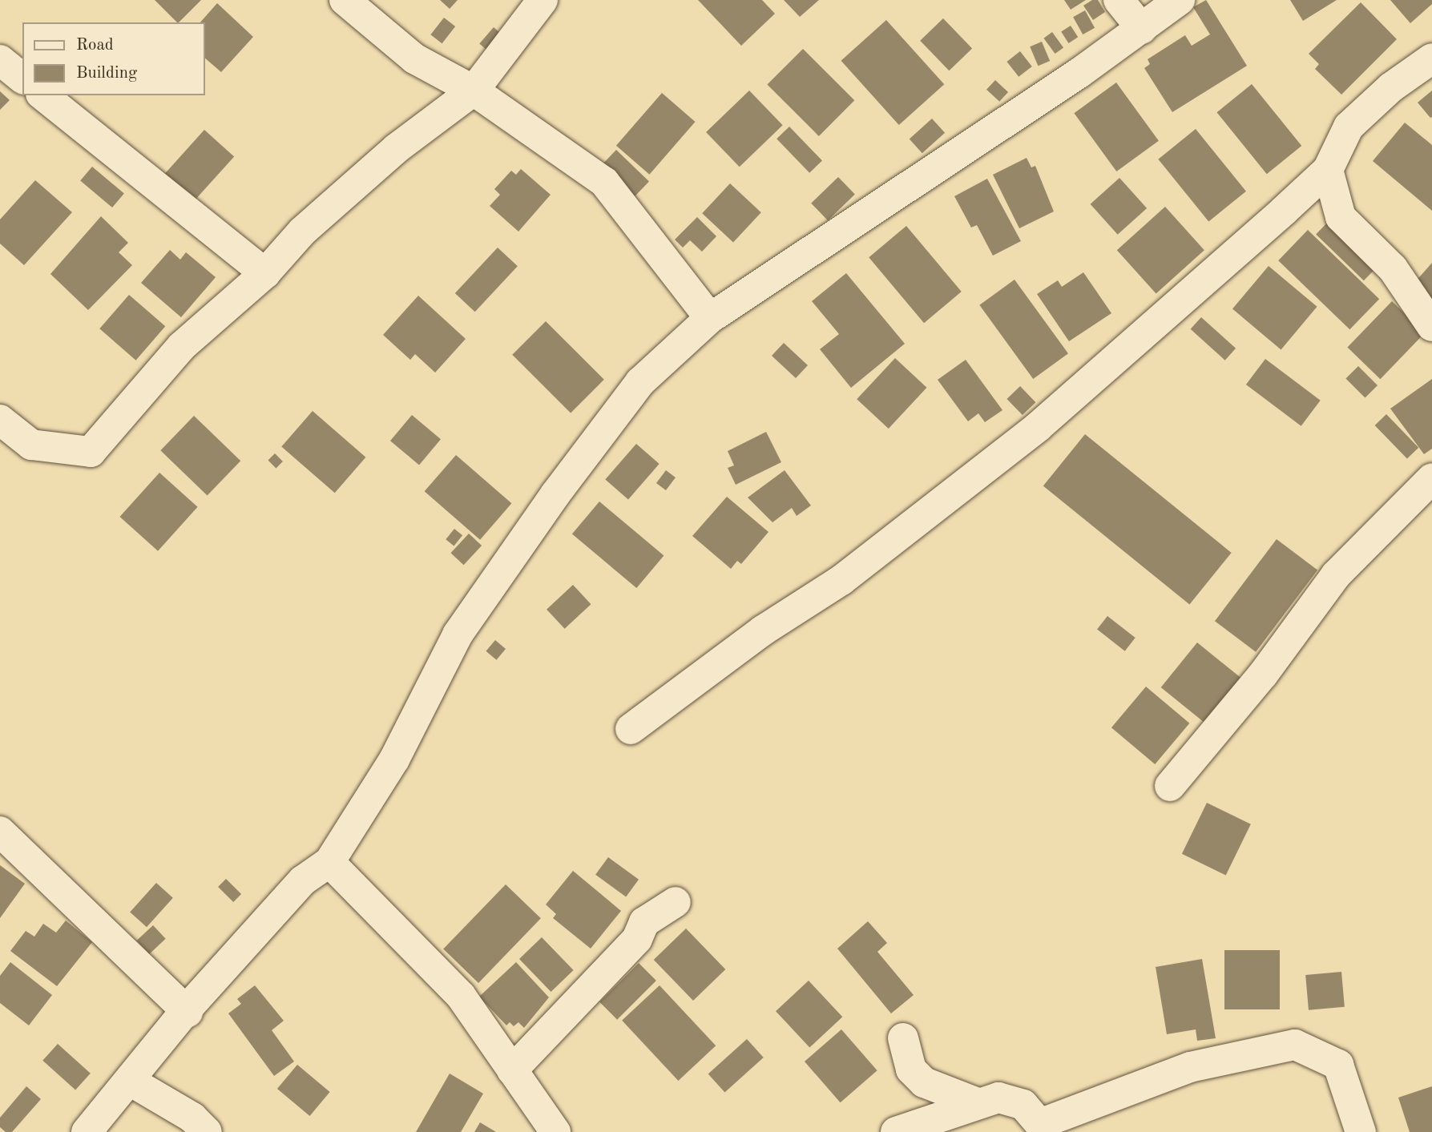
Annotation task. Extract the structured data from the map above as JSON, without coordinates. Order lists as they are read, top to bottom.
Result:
{
  "legend": ["Road", "Building"]
}
